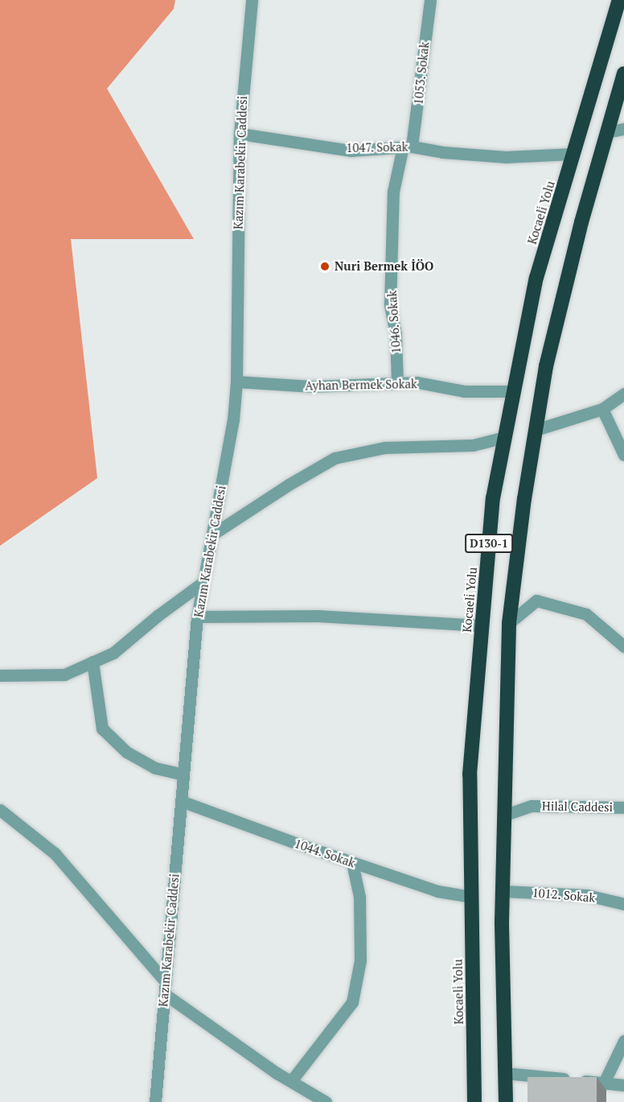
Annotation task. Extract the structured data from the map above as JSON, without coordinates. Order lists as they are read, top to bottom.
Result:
{
  "streets": {
    "highway": ["Kocaeli̇ Yolu", "D130-1"],
    "street": [
      "1053. Sokak",
      "1047. Sokak",
      "Kazım Karabekir Caddesi",
      "1046. Sokak",
      "Ayhan Bermek Sokak",
      "Hilal Caddesi",
      "1044. Sokak",
      "1012. Sokak"
    ]
  },
  "crossings": [
    ["1053. Sokak", "1047. Sokak"],
    ["1053. Sokak", "1046. Sokak"],
    ["1047. Sokak", "Kazım Karabekir Caddesi"],
    ["1047. Sokak", "Kocaeli̇ Yolu"],
    ["1047. Sokak", "1046. Sokak"],
    ["Kazım Karabekir Caddesi", "Ayhan Bermek Sokak"],
    ["Kazım Karabekir Caddesi", "1044. Sokak"],
    ["Kocaeli̇ Yolu", "Ayhan Bermek Sokak"],
    ["Kocaeli̇ Yolu", "1044. Sokak"],
    ["1046. Sokak", "Ayhan Bermek Sokak"],
    ["D130-1", "Hilal Caddesi"],
    ["D130-1", "1012. Sokak"]
  ],
  "places": ["Nuri Bermek İÖO"]
}
